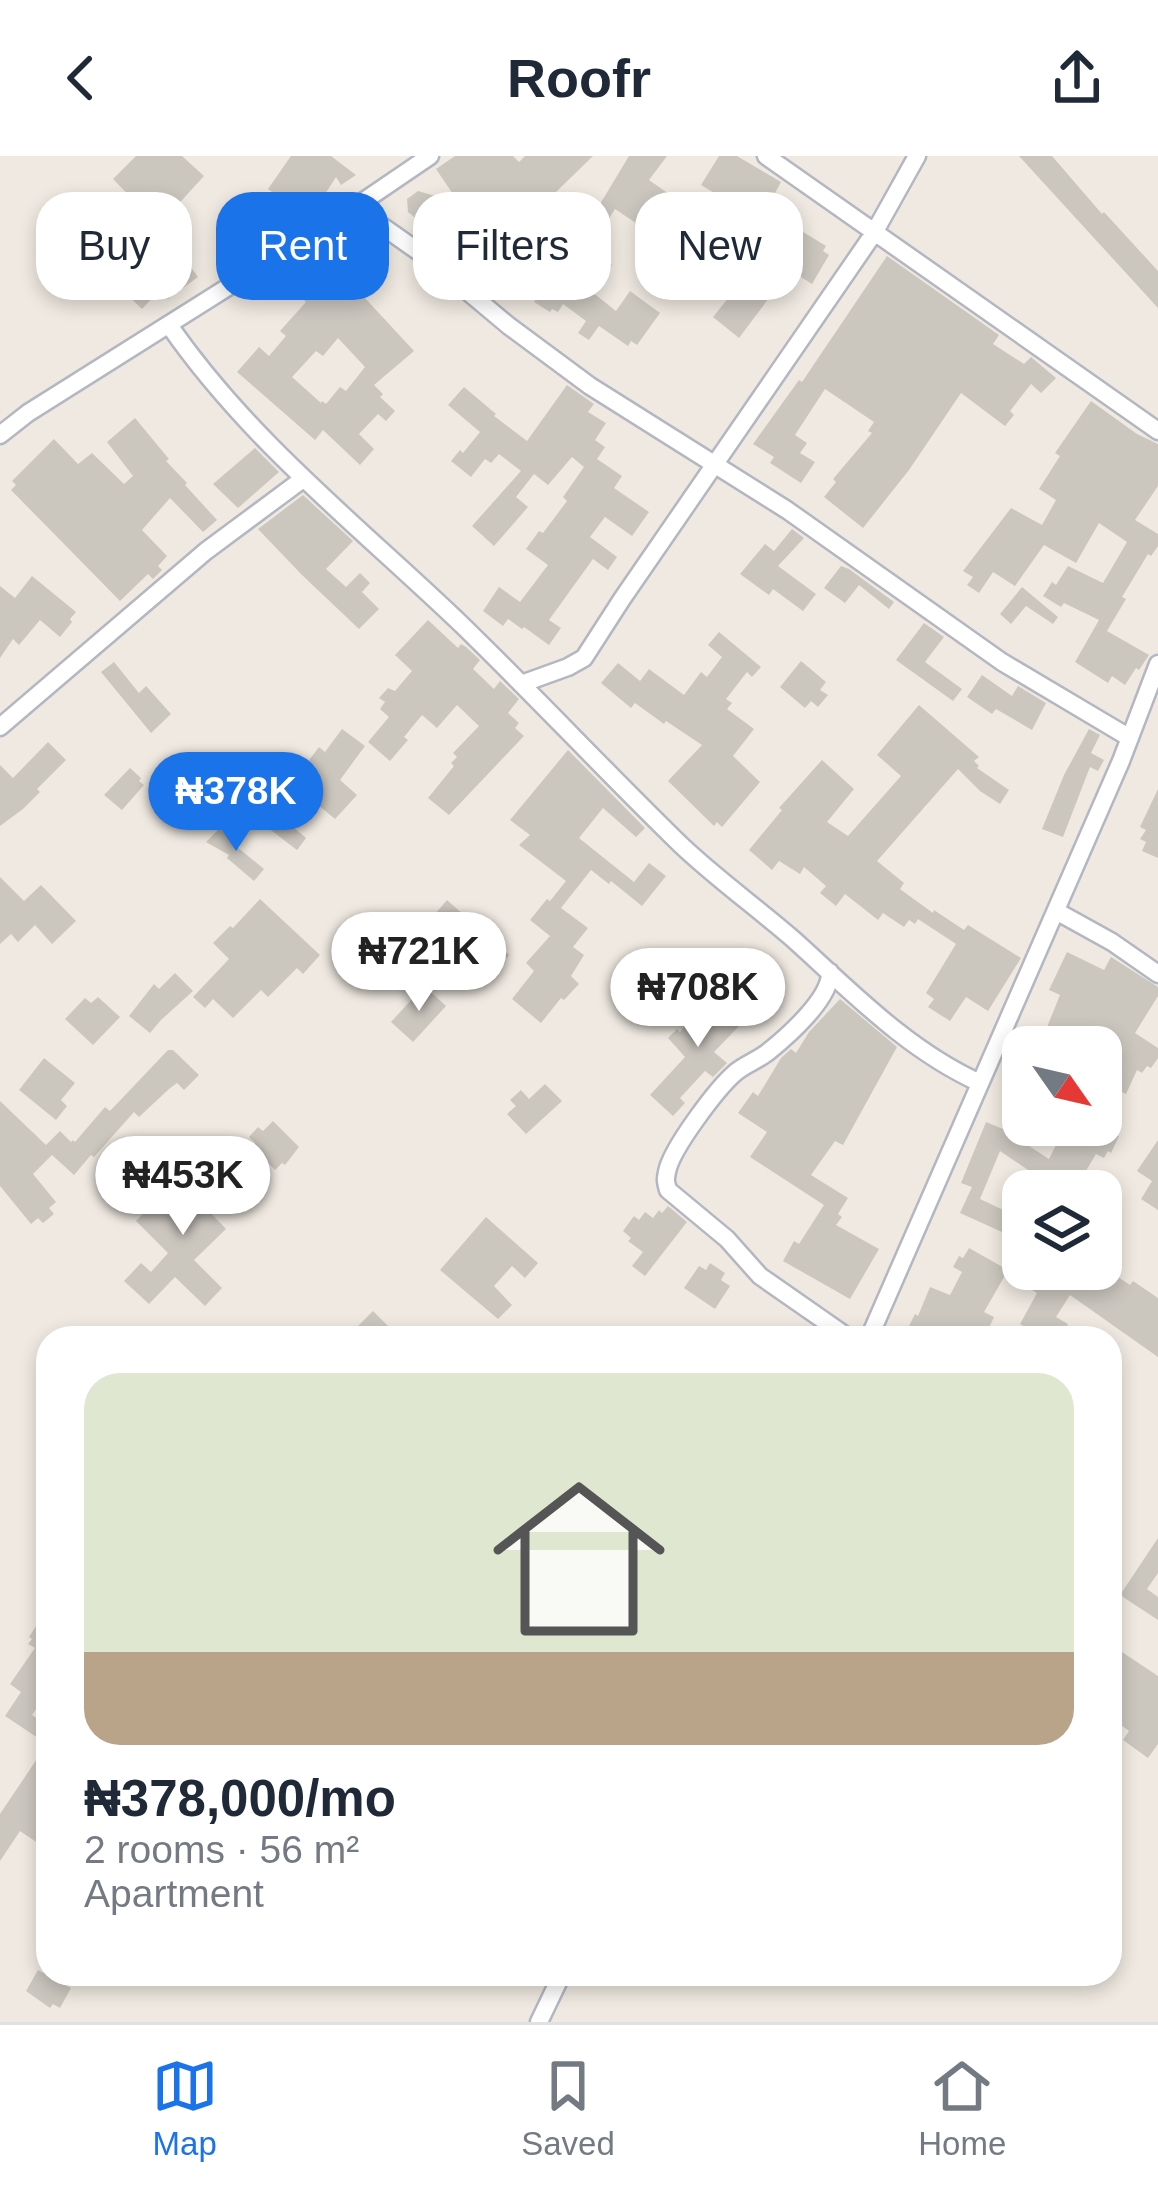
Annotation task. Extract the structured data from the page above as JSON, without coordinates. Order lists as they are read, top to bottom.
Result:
{
  "north": "bottom right",
  "page": {
    "header": "Roofr",
    "chip": [
      "Buy",
      "Rent",
      "Filters",
      "New"
    ],
    "price": [
      "₦378K",
      "₦721K",
      "₦708K",
      "₦453K"
    ],
    "list": [
      {
        "name": "₦378,000/mo",
        "note": "2 rooms · 56 m² · Apartment"
      }
    ],
    "tabs": ["Map", "Saved", "Home"]
  }
}
